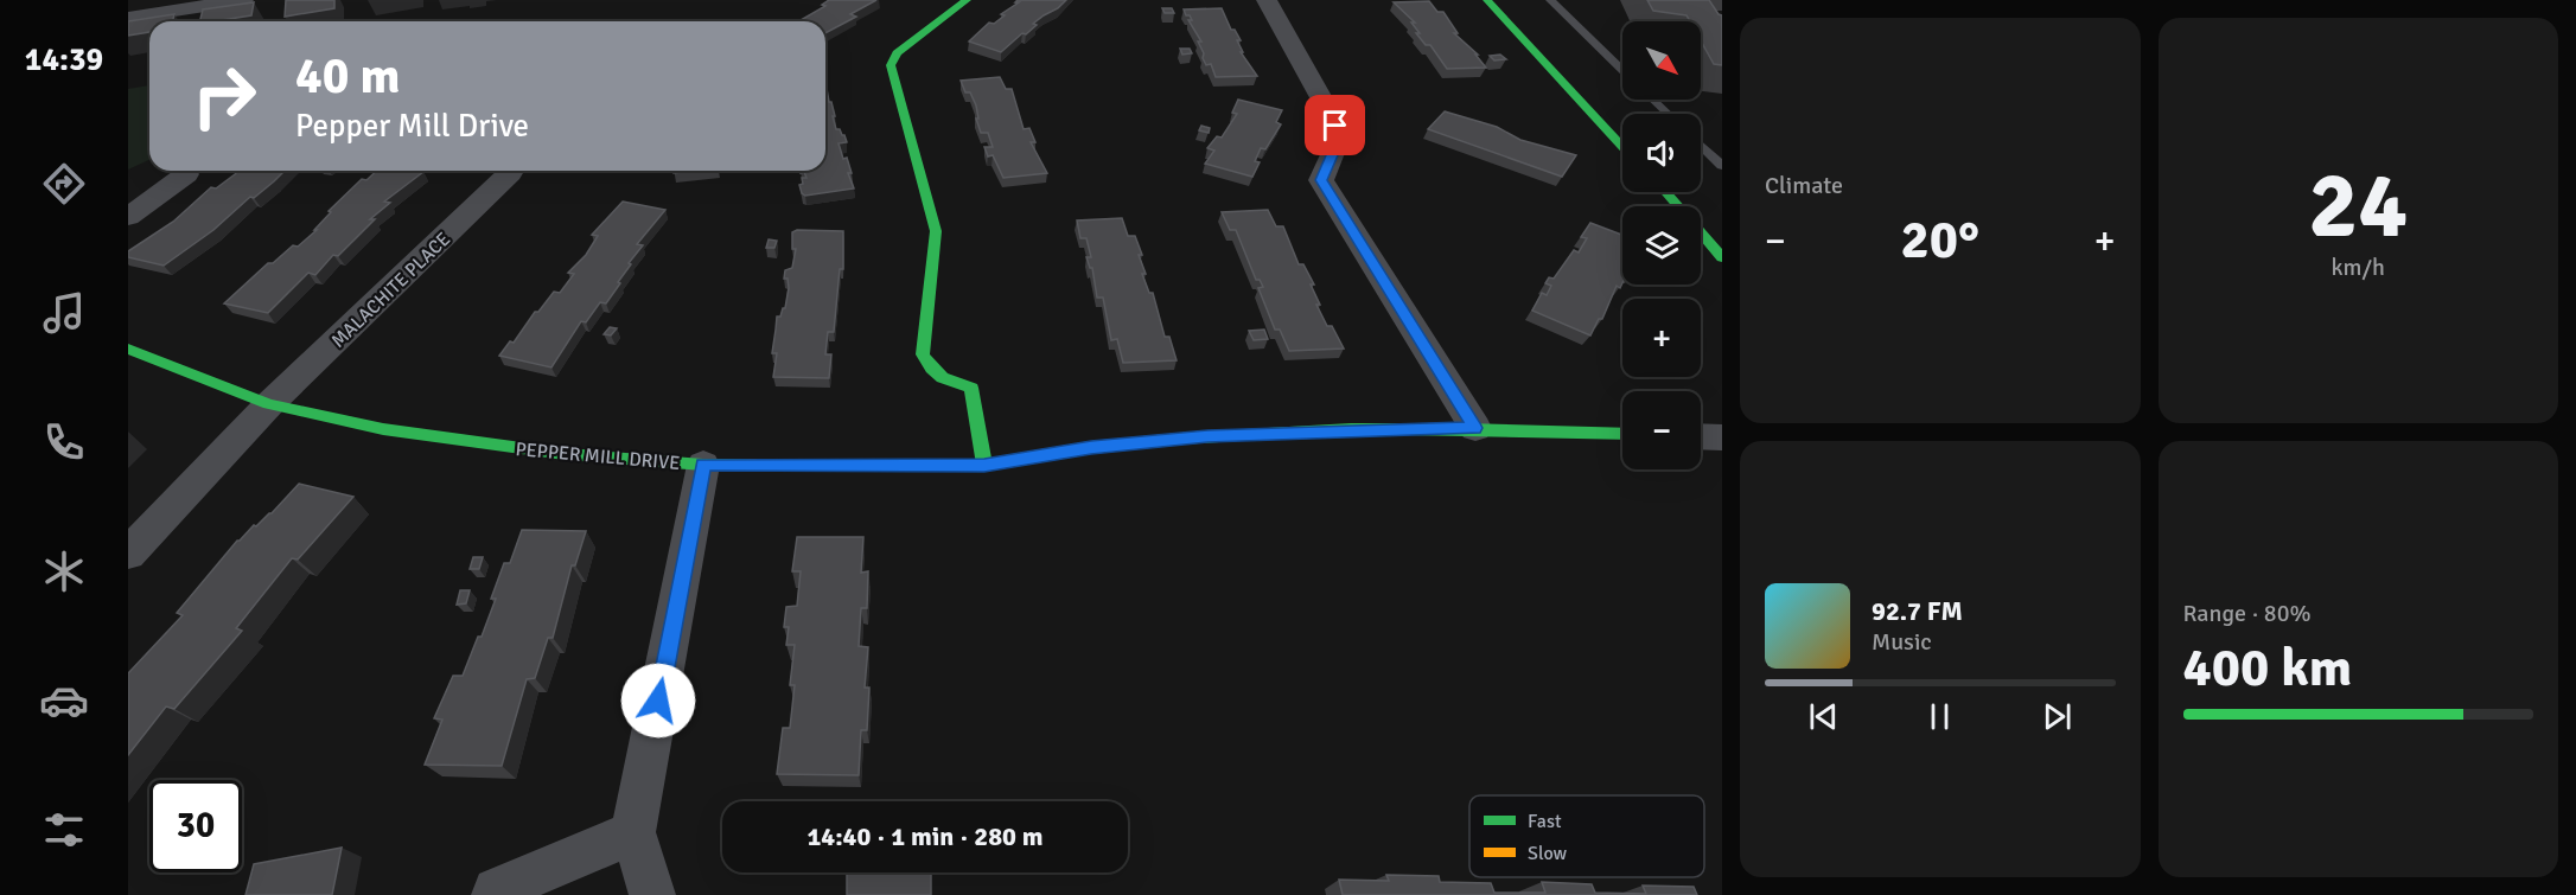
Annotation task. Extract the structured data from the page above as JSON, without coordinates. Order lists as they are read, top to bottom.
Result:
{
  "streets": {
    "street": ["MALACHITE PLACE", "PEPPER MILL DRIVE"]
  },
  "crossings": [
    ["MALACHITE PLACE", "PEPPER MILL DRIVE"]
  ],
  "legend": ["Fast", "Slow"],
  "north": "bottom right",
  "page": {
    "tabs": "14:39",
    "tile": [
      "Climate",
      ["24", "km/h"],
      ["Range · 80%", "400 km"]
    ],
    "map_buttons": ["+", "−"],
    "turn": ["40 m", "Pepper Mill Drive"],
    "heat": ["−", "20°", "+"],
    "song": ["92.7 FM", "Music"],
    "limit": "30",
    "trip": "14:40 · 1 min · 280 m"
  }
}
